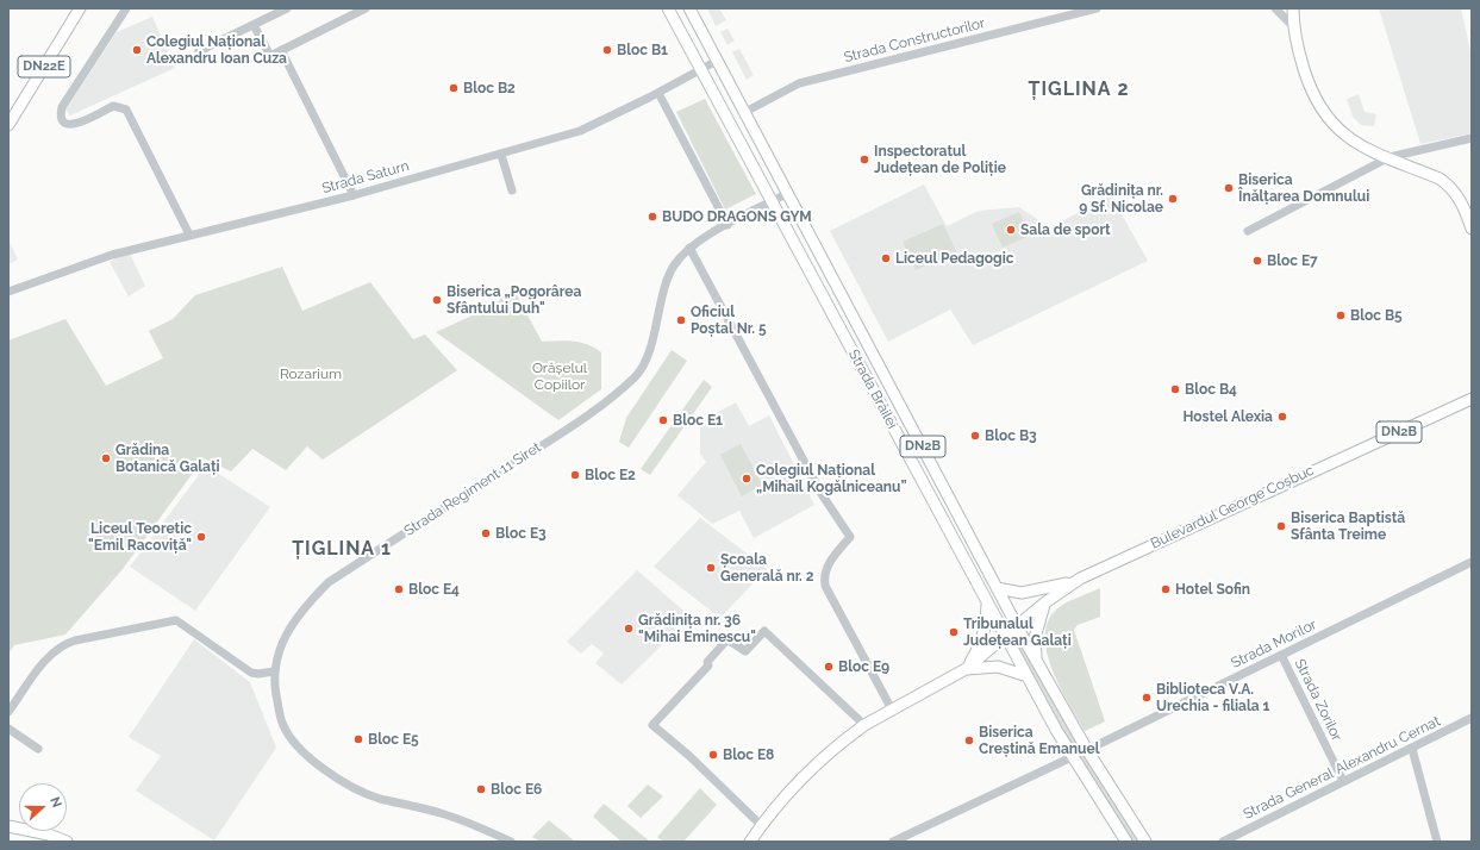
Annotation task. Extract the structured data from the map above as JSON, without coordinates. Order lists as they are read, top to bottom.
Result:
{
  "streets": {
    "main road": [
      "DN22E",
      "Strada Brăilei",
      "DN2B",
      "Bulevardul George Coșbuc"
    ],
    "street": [
      "Strada Constructorilor",
      "Strada Saturn",
      "Strada Regiment 11 Siret",
      "Strada Morilor",
      "Strada Zorilor",
      "Strada General Alexandru Cernat"
    ]
  },
  "crossings": [
    ["Strada Constructorilor", "Strada Brăilei"],
    ["Strada Saturn", "Strada Brăilei"],
    ["Strada Brăilei", "DN2B"],
    ["Strada Brăilei", "Strada Regiment 11 Siret"],
    ["Strada Brăilei", "Bulevardul George Coșbuc"],
    ["Strada Brăilei", "Strada Morilor"],
    ["DN2B", "Bulevardul George Coșbuc"],
    ["Strada Morilor", "Strada Zorilor"],
    ["Strada Zorilor", "Strada General Alexandru Cernat"]
  ],
  "districts": ["ȚIGLINA 2", "ȚIGLINA 1"],
  "parks": ["Orășelul Copiilor", "Rozarium"],
  "places": [
    "Colegiul Național Alexandru Ioan Cuza",
    "Bloc B1",
    "Bloc B2",
    "Inspectoratul Județean de Poliție",
    "Biserica Înălțarea Domnului",
    "Grădinița nr. 9 Sf. Nicolae",
    "BUDO DRAGONS GYM",
    "Sala de sport",
    "Liceul Pedagogic",
    "Bloc E7",
    "Biserica „Pogorârea Sfântului Duh\"",
    "Bloc B5",
    "Oficiul Poștal Nr. 5",
    "Bloc B4",
    "Hostel Alexia",
    "Bloc E1",
    "Bloc B3",
    "Grădina Botanică Galați",
    "Bloc E2",
    "Colegiul Național „Mihail Kogălniceanu”",
    "Biserica Baptistă Sfânta Treime",
    "Bloc E3",
    "Liceul Teoretic \"Emil Racoviță\"",
    "Școala Generală nr. 2",
    "Bloc E4",
    "Hotel Sofin",
    "Grădinița nr. 36 \"Mihai Eminescu\"",
    "Tribunalul Județean Galați",
    "Bloc E9",
    "Biblioteca V.A. Urechia - filiala 1",
    "Bloc E5",
    "Biserica Creștină Emanuel",
    "Bloc E8",
    "Bloc E6"
  ],
  "north": "right"
}
